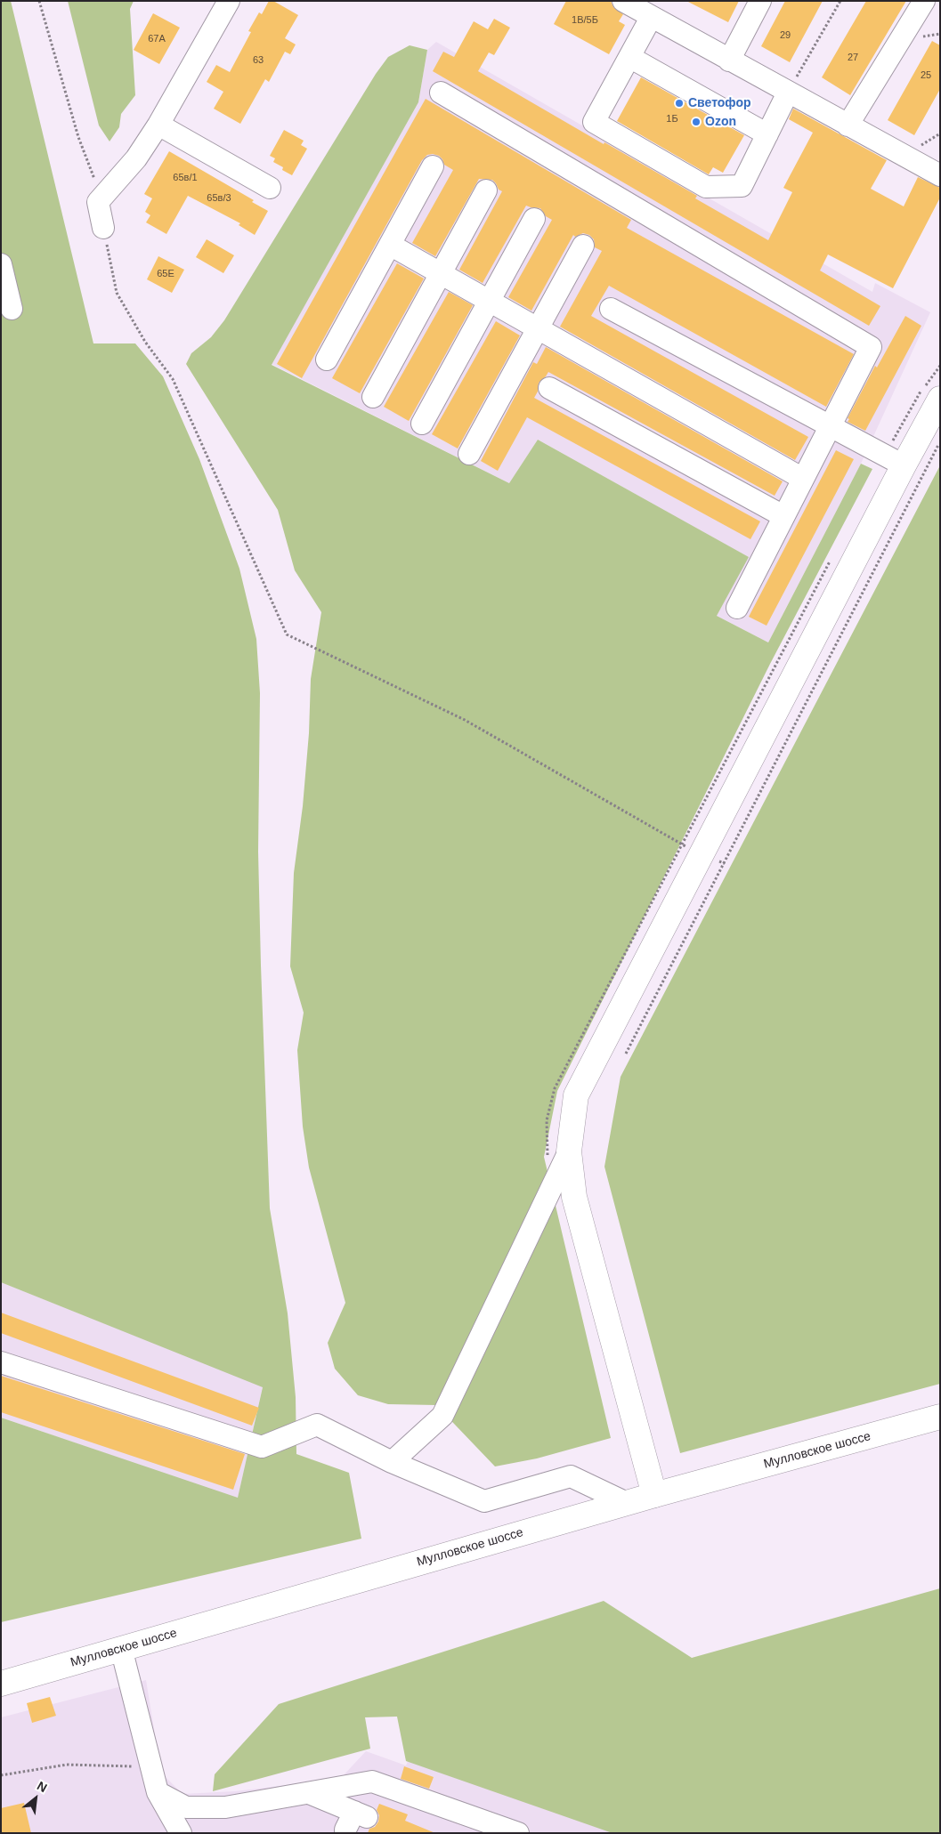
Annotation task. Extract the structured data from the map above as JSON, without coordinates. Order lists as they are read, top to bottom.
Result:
{
  "streets": {
    "main road": ["Мулловское шоссе"]
  },
  "places": ["Светофор", "Ozon"],
  "house_numbers": [
    "1В/5Б",
    "29",
    "67А",
    "27",
    "63",
    "25",
    "1Б",
    "65в/1",
    "65в/3",
    "65Е"
  ],
  "north": "top right"
}
